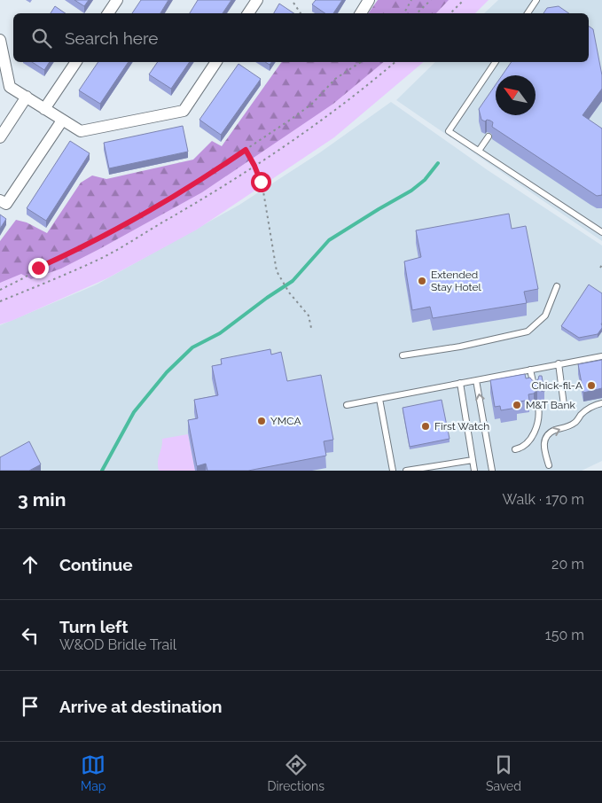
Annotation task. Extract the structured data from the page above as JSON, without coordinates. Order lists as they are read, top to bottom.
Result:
{
  "places": [
    "Extended Stay Hotel",
    "Chick-fil-A",
    "M&T Bank",
    "YMCA",
    "First Watch"
  ],
  "north": "top left",
  "page": {
    "search": "Search here",
    "heading": ["3 min", "Walk · 170 m"],
    "list": [
      ["Continue", "20 m"],
      ["Turn left", "W&OD Bridle Trail", "150 m"],
      "Arrive at destination"
    ],
    "nav": ["Map", "Directions", "Saved"]
  }
}
